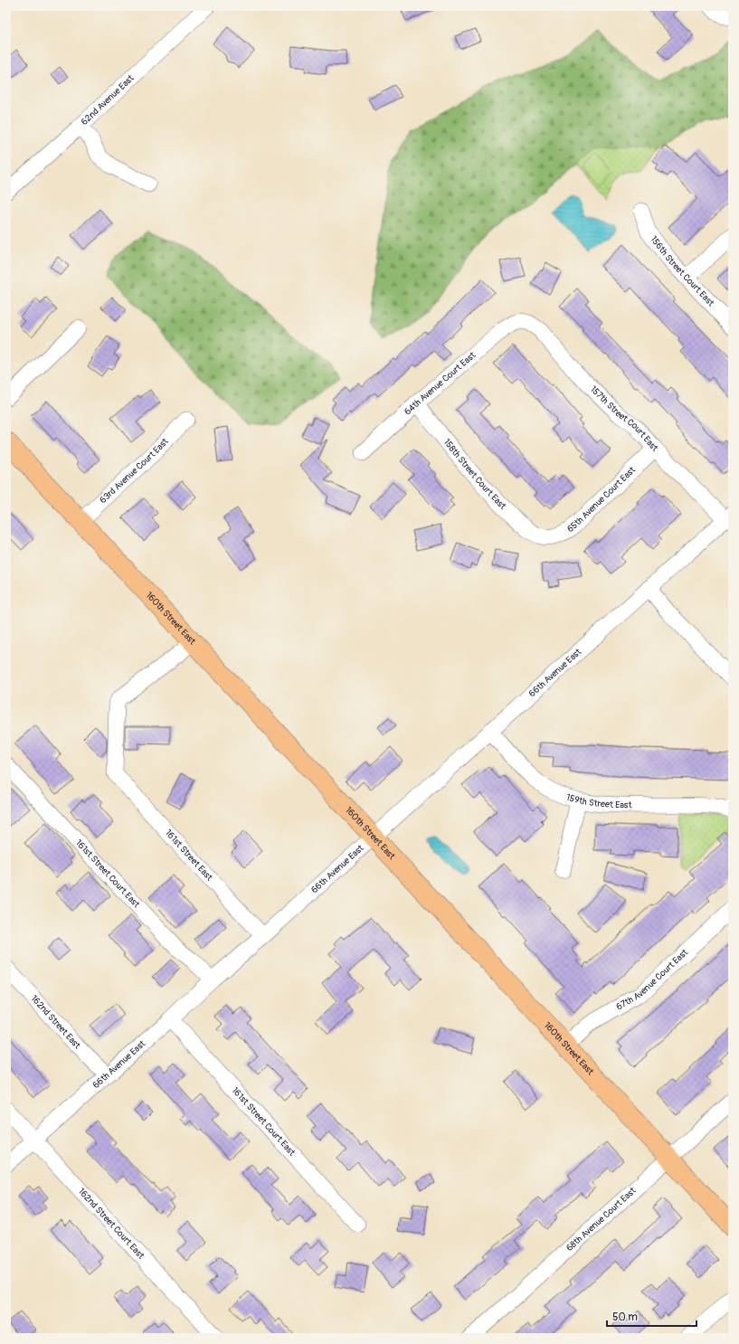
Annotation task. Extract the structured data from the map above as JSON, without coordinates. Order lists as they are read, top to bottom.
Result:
{
  "streets": {
    "main road": ["160th Street East"],
    "street": [
      "62nd Avenue East",
      "156th Street Court East",
      "64th Avenue Court East",
      "157th Street Court East",
      "63rd Avenue Court East",
      "158th Street Court East",
      "65th Avenue Court East",
      "66th Avenue East",
      "159th Street East",
      "161st Street East",
      "161st Street Court East",
      "67th Avenue Court East",
      "162nd Street East",
      "68th Avenue Court East",
      "162nd Street Court East"
    ]
  },
  "crossings": [
    ["64th Avenue Court East", "157th Street Court East"],
    ["64th Avenue Court East", "158th Street Court East"],
    ["157th Street Court East", "65th Avenue Court East"],
    ["157th Street Court East", "66th Avenue East"],
    ["63rd Avenue Court East", "160th Street East"],
    ["158th Street Court East", "65th Avenue Court East"],
    ["160th Street East", "66th Avenue East"],
    ["160th Street East", "161st Street East"],
    ["160th Street East", "67th Avenue Court East"],
    ["160th Street East", "68th Avenue Court East"],
    ["66th Avenue East", "159th Street East"],
    ["66th Avenue East", "161st Street East"],
    ["66th Avenue East", "161st Street Court East"],
    ["66th Avenue East", "162nd Street East"],
    ["66th Avenue East", "162nd Street Court East"]
  ],
  "scale_bar": "50 m"
}
